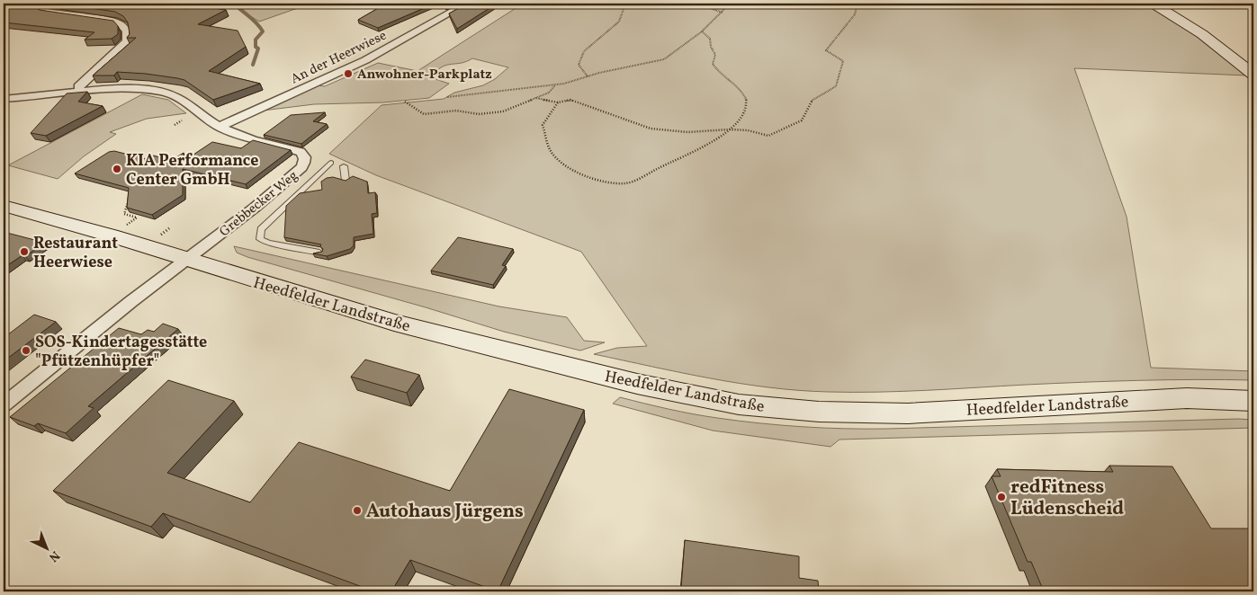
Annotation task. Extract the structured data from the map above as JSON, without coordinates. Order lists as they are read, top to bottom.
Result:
{
  "streets": {
    "main road": ["Heedfelder Landstraße"],
    "street": ["An der Heerwiese", "Grebbecker Weg"]
  },
  "crossings": [
    ["An der Heerwiese", "Grebbecker Weg"],
    ["Grebbecker Weg", "Heedfelder Landstraße"]
  ],
  "places": [
    "Anwohner-Parkplatz",
    "KIA Performance Center GmbH",
    "Restaurant Heerwiese",
    "SOS-Kindertagesstätte \"Pfützenhüpfer\"",
    "redFitness Lüdenscheid",
    "Autohaus Jürgens"
  ],
  "north": "bottom right"
}
